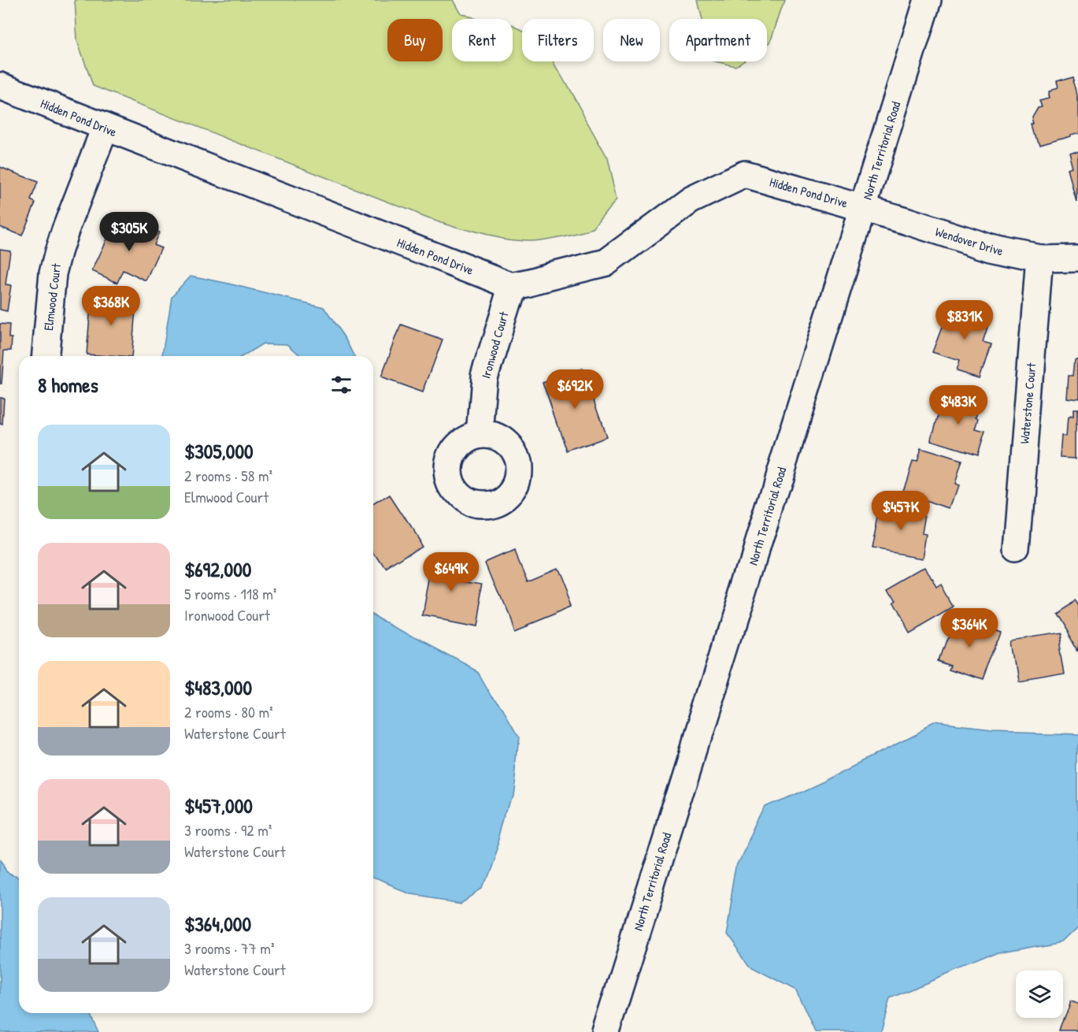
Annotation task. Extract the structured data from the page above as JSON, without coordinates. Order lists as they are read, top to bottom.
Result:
{
  "streets": {
    "street": [
      "Hidden Pond Drive",
      "North Territorial Road",
      "Wendover Drive",
      "Elmwood Court",
      "Ironwood Court",
      "Waterstone Court"
    ]
  },
  "crossings": [
    ["Hidden Pond Drive", "North Territorial Road"],
    ["Hidden Pond Drive", "Wendover Drive"],
    ["Hidden Pond Drive", "Elmwood Court"],
    ["Hidden Pond Drive", "Ironwood Court"],
    ["North Territorial Road", "Wendover Drive"],
    ["Wendover Drive", "Waterstone Court"]
  ],
  "page": {
    "chip": [
      "Buy",
      "Rent",
      "Filters",
      "New",
      "Apartment"
    ],
    "price": [
      "$305K",
      "$368K",
      "$831K",
      "$692K",
      "$483K",
      "$457K",
      "$649K",
      "$364K"
    ],
    "heading": "8 homes",
    "list": [
      {
        "name": "$305,000",
        "note": "2 rooms · 58 m² · Elmwood Court"
      },
      {
        "name": "$692,000",
        "note": "5 rooms · 118 m² · Ironwood Court"
      },
      {
        "name": "$483,000",
        "note": "2 rooms · 80 m² · Waterstone Court"
      },
      {
        "name": "$457,000",
        "note": "3 rooms · 92 m² · Waterstone Court"
      },
      {
        "name": "$364,000",
        "note": "3 rooms · 77 m² · Waterstone Court"
      }
    ]
  }
}
